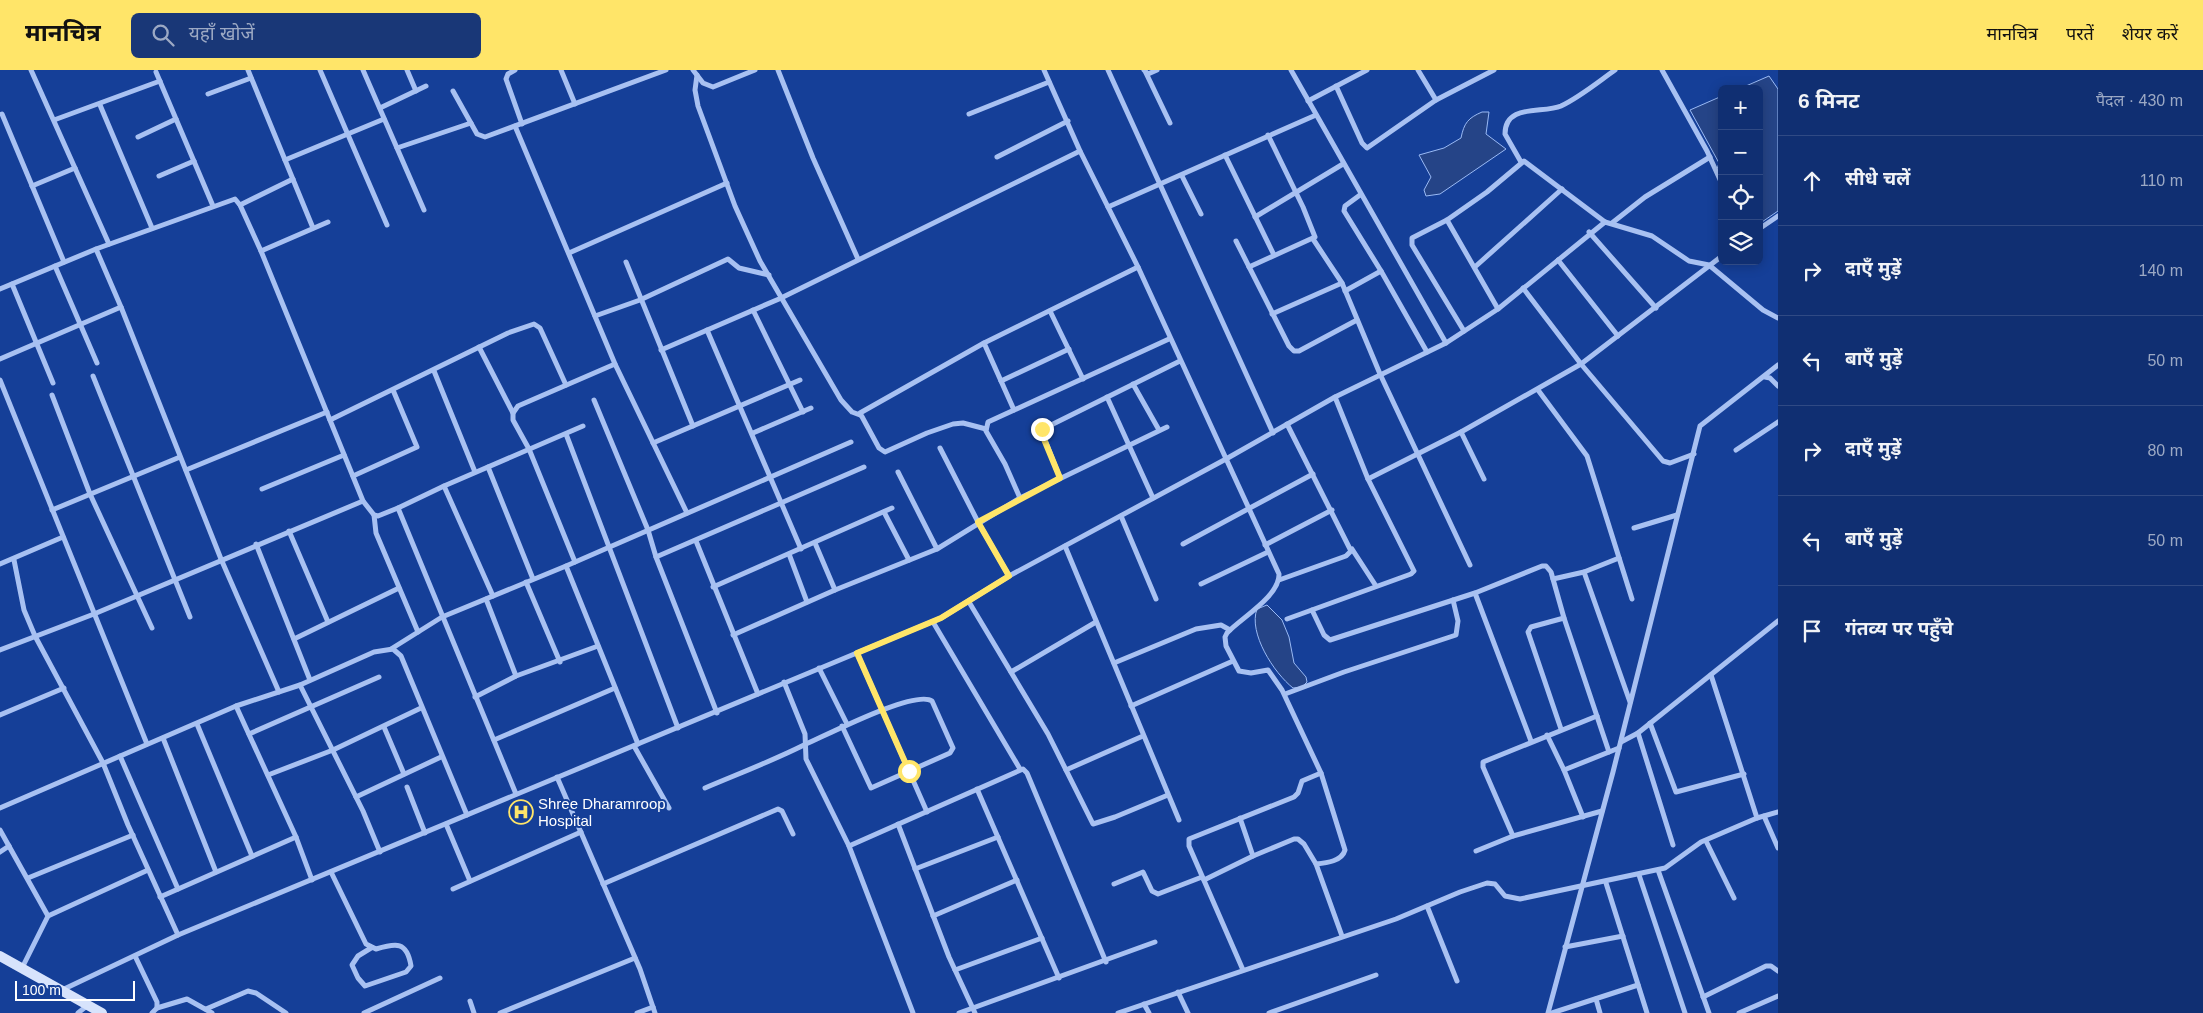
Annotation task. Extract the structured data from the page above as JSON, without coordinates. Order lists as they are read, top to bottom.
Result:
{
  "places": {
    "hospital": ["Shree Dharamroop Hospital"]
  },
  "scale_bar": "100 m",
  "page": {
    "header": "मानचित्र",
    "search": "यहाँ खोजें",
    "nav": ["मानचित्र", "परतें", "शेयर करें"],
    "heading": ["6 मिनट", "पैदल · 430 m"],
    "map_buttons": ["+", "−"],
    "list": [
      ["सीधे चलें", "110 m"],
      ["दाएँ मुड़ें", "140 m"],
      ["बाएँ मुड़ें", "50 m"],
      ["दाएँ मुड़ें", "80 m"],
      ["बाएँ मुड़ें", "50 m"],
      "गंतव्य पर पहुँचे"
    ],
    "scale": "100 m"
  }
}
